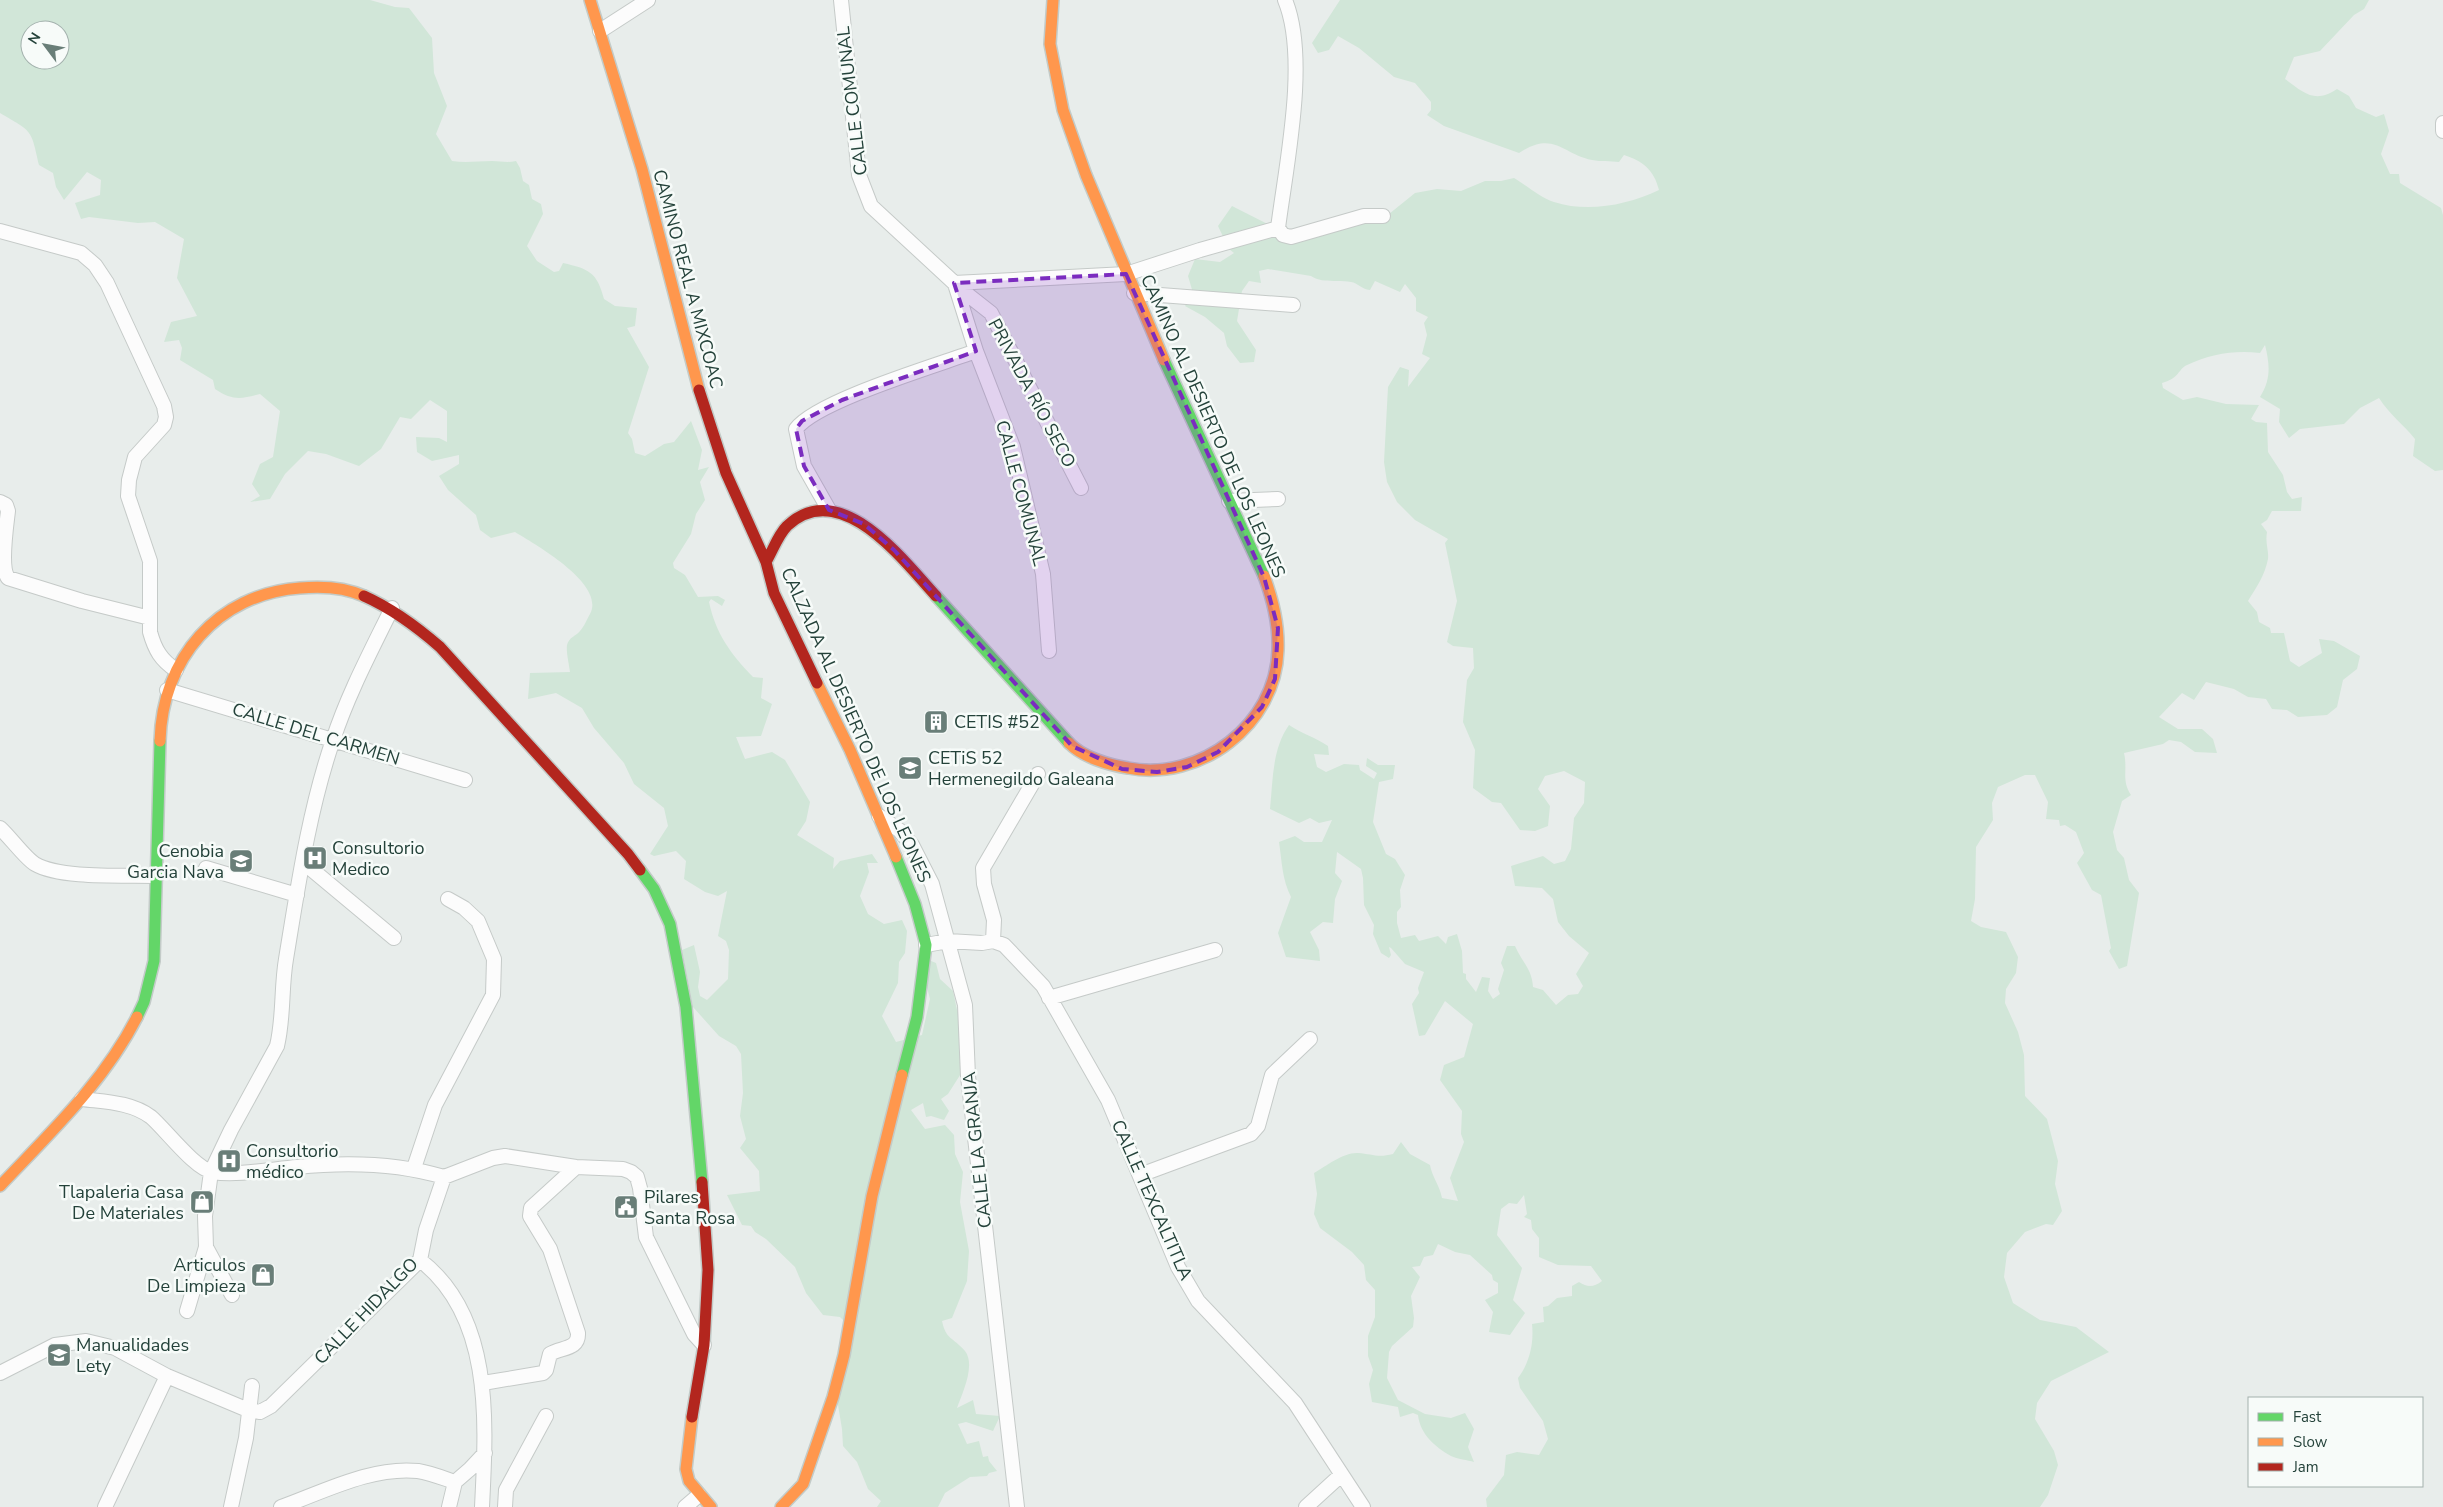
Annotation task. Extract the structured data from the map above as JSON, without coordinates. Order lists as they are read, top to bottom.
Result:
{
  "streets": {
    "street": [
      "CALLE COMUNAL",
      "CAMINO REAL A MIXCOAC",
      "PRIVADA RÍO SECO",
      "CAMINO AL DESIERTO DE LOS LEONES",
      "CALZADA AL DESIERTO DE LOS LEONES",
      "CALLE DEL CARMEN",
      "CALLE LA GRANJA",
      "CALLE TEXCALTITLA",
      "CALLE HIDALGO"
    ]
  },
  "crossings": [
    ["CALLE COMUNAL", "PRIVADA RÍO SECO"],
    ["CAMINO REAL A MIXCOAC", "CAMINO AL DESIERTO DE LOS LEONES"],
    ["CAMINO REAL A MIXCOAC", "CALZADA AL DESIERTO DE LOS LEONES"],
    ["CAMINO AL DESIERTO DE LOS LEONES", "CALZADA AL DESIERTO DE LOS LEONES"],
    ["CALZADA AL DESIERTO DE LOS LEONES", "CALLE LA GRANJA"]
  ],
  "places": {
    "building": ["CETIS #52"],
    "school or university": ["CETiS 52 Hermenegildo Galeana", "Cenobia Garcia Nava", "Manualidades Lety"],
    "hospital": ["Consultorio Medico", "Consultorio médico"],
    "shop": ["Tlapaleria Casa De Materiales", "Articulos De Limpieza"],
    "public building": ["Pilares Santa Rosa"]
  },
  "legend": ["Fast", "Slow", "Jam"],
  "north": "top left"
}
